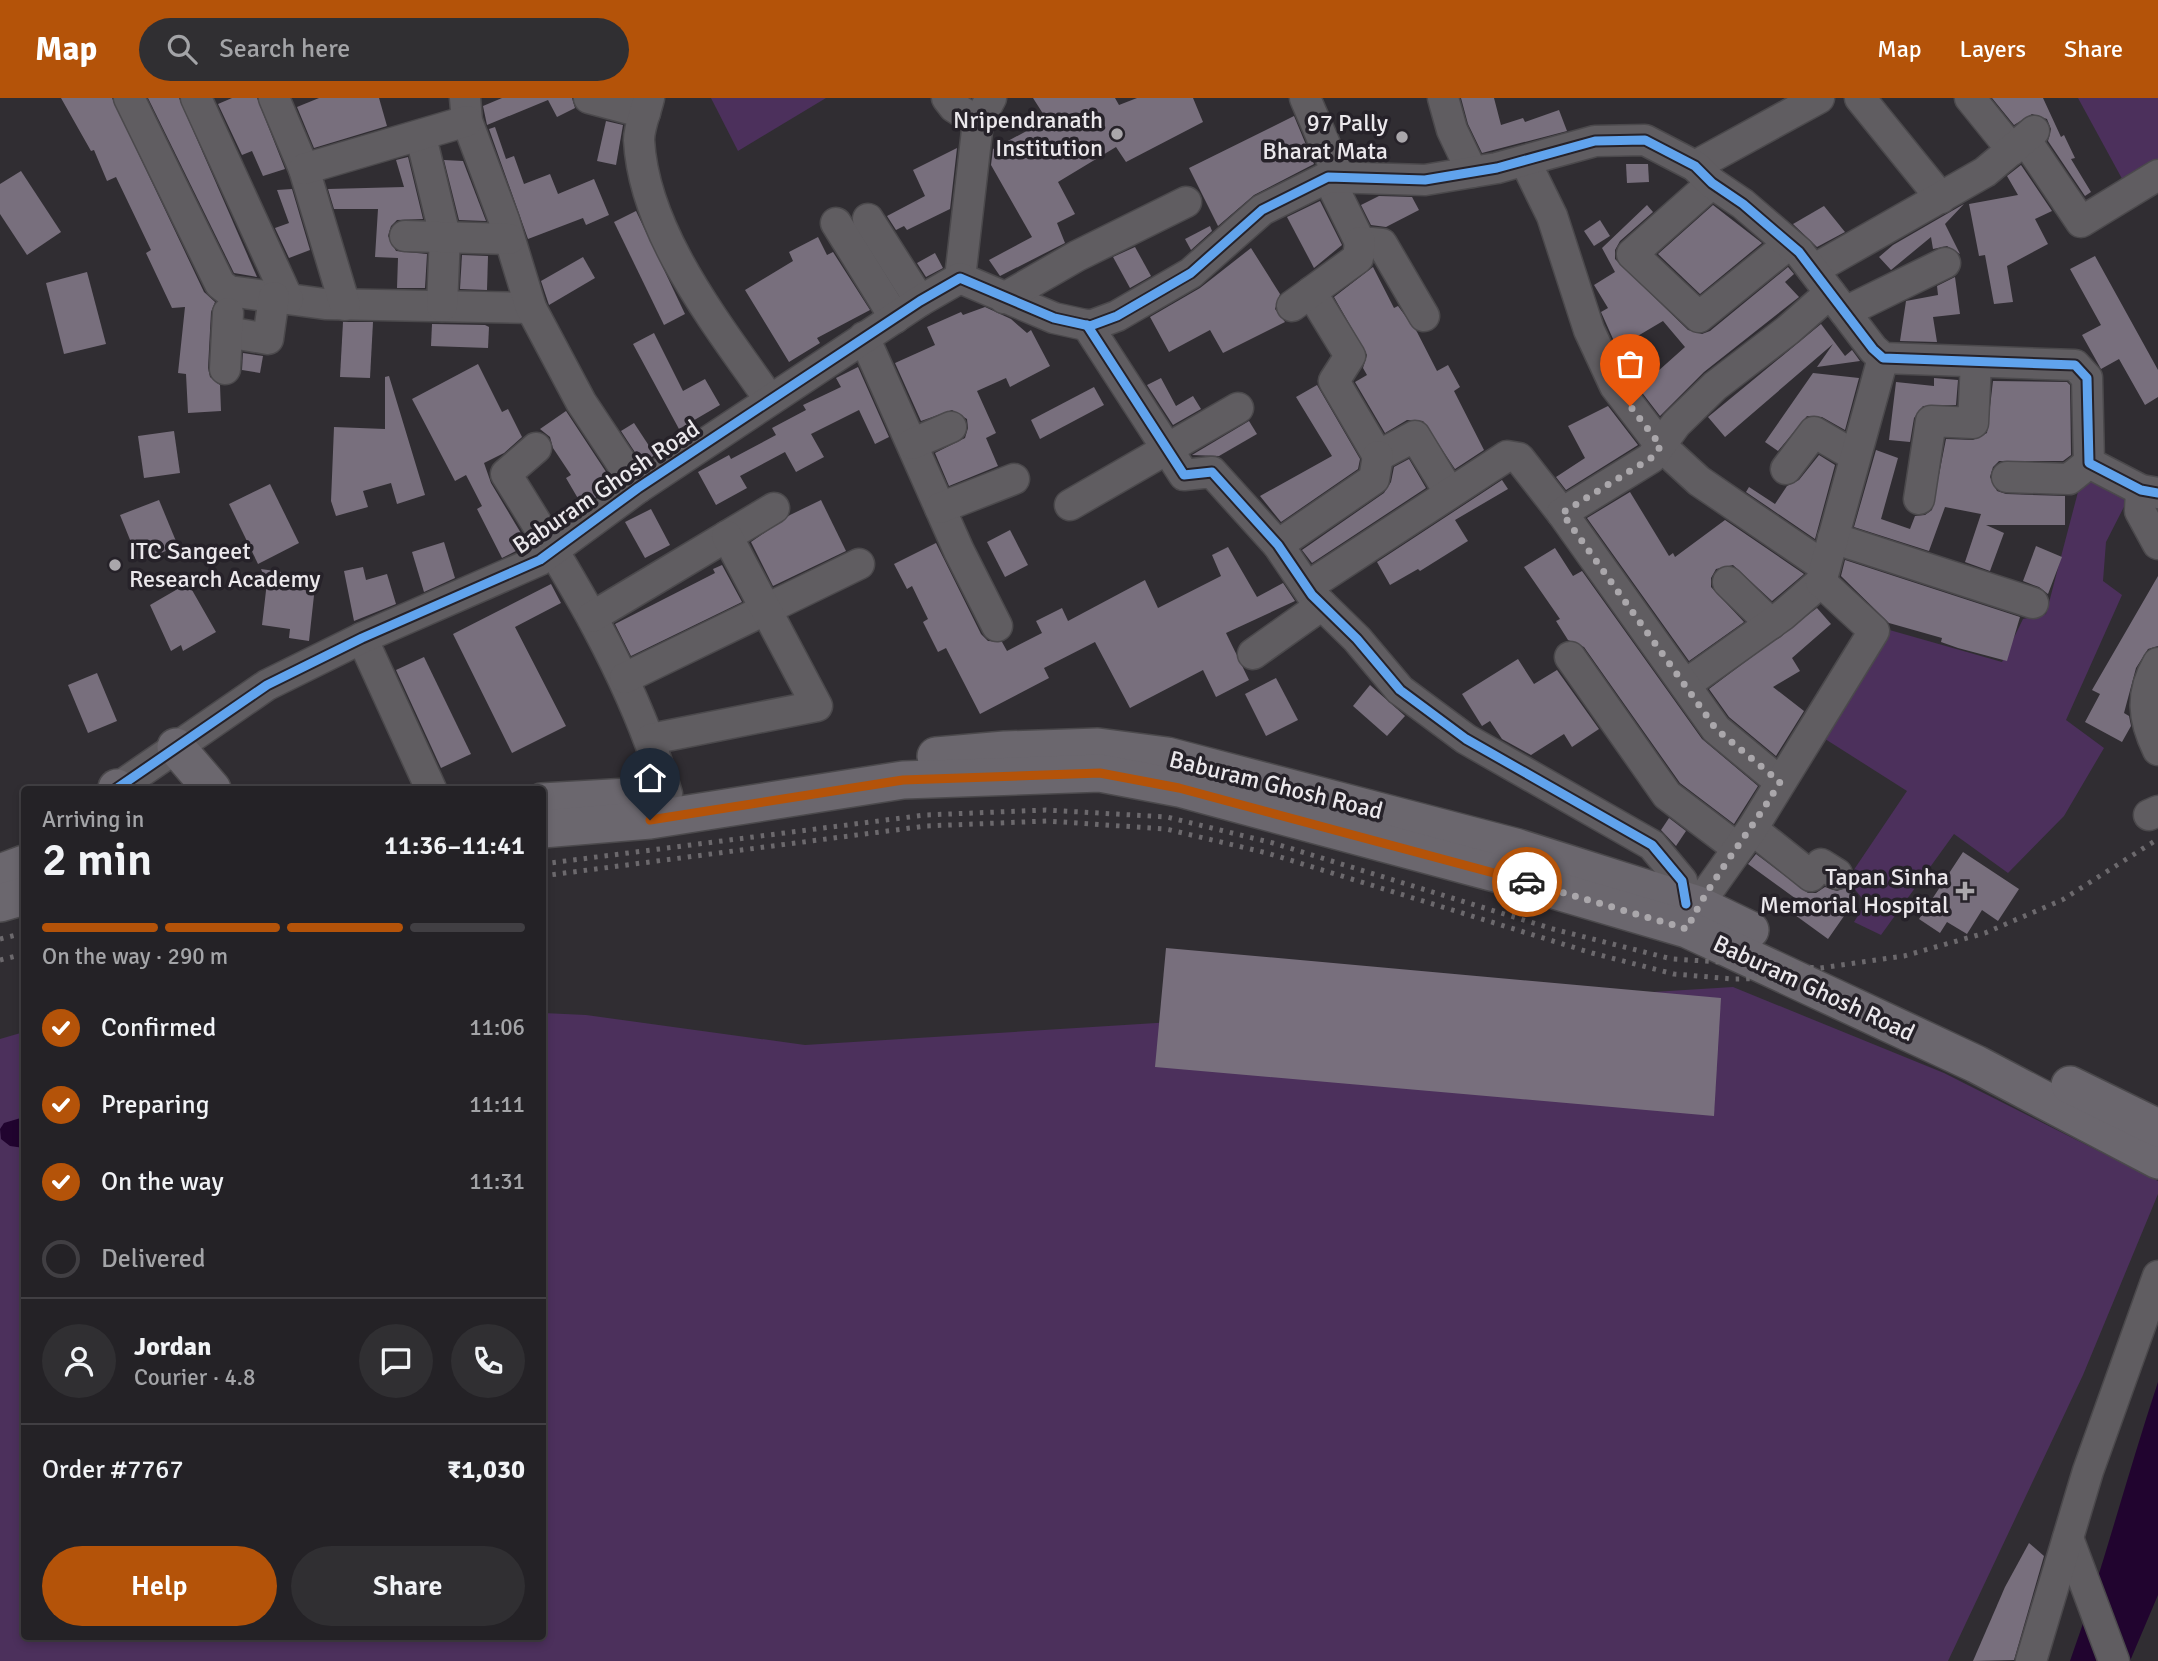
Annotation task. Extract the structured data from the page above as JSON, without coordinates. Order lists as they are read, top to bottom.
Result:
{
  "streets": {
    "main road": ["Baburam Ghosh Road"]
  },
  "places": {
    "other": ["Nripendranath Institution", "97 Pally Bharat Mata", "ITC Sangeet Research Academy"],
    "health": ["Tapan Sinha Memorial Hospital"]
  },
  "page": {
    "header": "Map",
    "search": "Search here",
    "nav": ["Map", "Layers", "Share"],
    "heading": ["2 min", "Arriving in", "11:36–11:41"],
    "panel": [
      "Jordan",
      "Courier · 4.8",
      "Order #7767",
      "₹1,030"
    ],
    "bar": "On the way · 290 m",
    "list": [
      ["Confirmed", "11:06"],
      ["Preparing", "11:11"],
      ["On the way", "11:31"],
      "Delivered"
    ],
    "buttons": ["Help", "Share"]
  }
}
